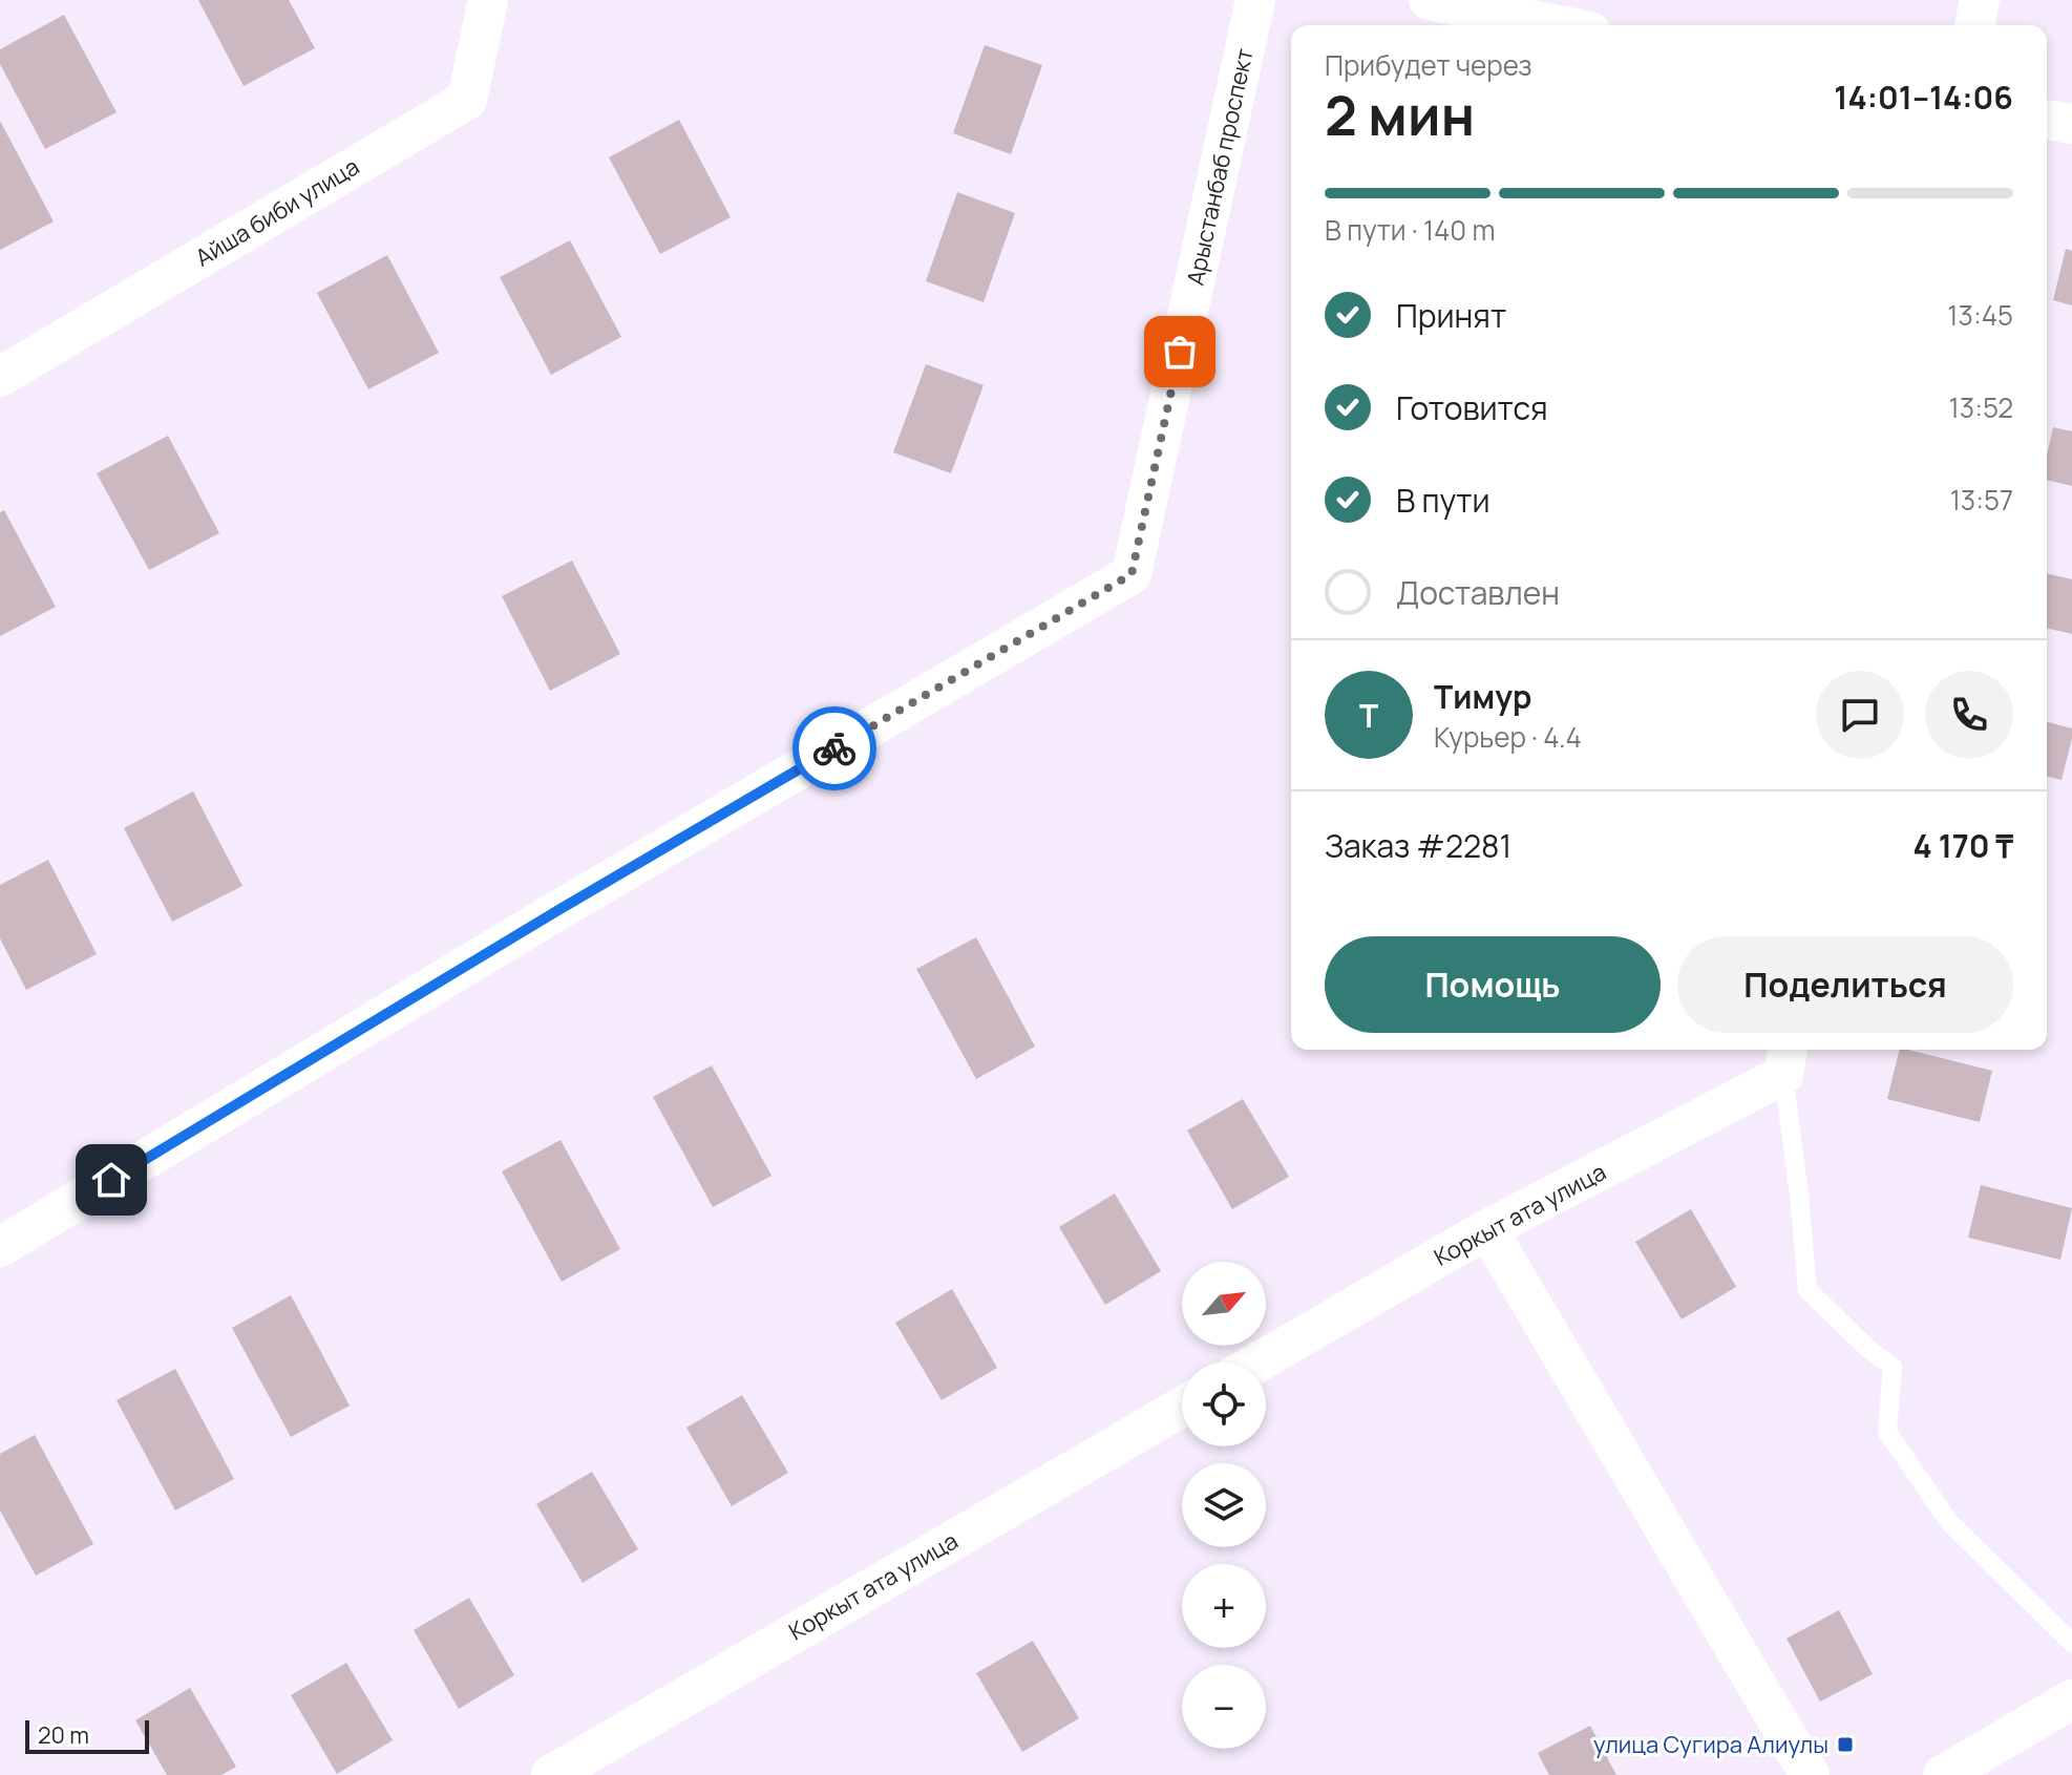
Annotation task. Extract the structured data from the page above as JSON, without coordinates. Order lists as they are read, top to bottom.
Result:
{
  "streets": {
    "street": ["Арыстанбаб проспект", "Айша биби улица", "Коркыт ата улица"]
  },
  "places": {
    "transit": ["улица Сугира Алиулы"]
  },
  "scale_bar": "20 m",
  "north": "top right",
  "page": {
    "heading": ["2 мин", "Прибудет через", "14:01–14:06"],
    "panel": [
      "Тимур",
      "Курьер · 4.4",
      "Заказ #2281",
      "4 170 ₸"
    ],
    "bar": "В пути · 140 m",
    "list": [
      ["Принят", "13:45"],
      ["Готовится", "13:52"],
      ["В пути", "13:57"],
      "Доставлен"
    ],
    "round": "Т",
    "buttons": ["Помощь", "Поделиться"],
    "map_buttons": ["+", "−"],
    "scale": "20 m"
  }
}
